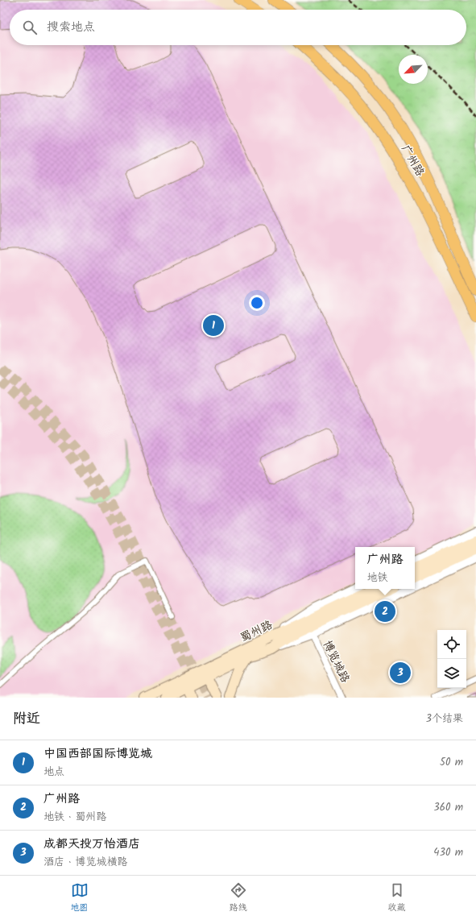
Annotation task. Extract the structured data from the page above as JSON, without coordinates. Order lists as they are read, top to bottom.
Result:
{
  "streets": {
    "main road": ["广州路", "蜀州路"],
    "street": ["博览城路"]
  },
  "north": "bottom left",
  "page": {
    "search": "搜索地点",
    "pins": ["1", "2", "3"],
    "popup": ["广州路", "地铁"],
    "heading": ["附近", "3个结果"],
    "list": [
      {
        "mark": "1",
        "name": "中国西部国际博览城",
        "note": "地点",
        "value": "50 m"
      },
      {
        "mark": "2",
        "name": "广州路",
        "note": "地铁 · 蜀州路",
        "value": "360 m"
      },
      {
        "mark": "3",
        "name": "成都天投万怡酒店",
        "note": "酒店 · 博览城横路",
        "value": "430 m"
      }
    ],
    "nav": ["地图", "路线", "收藏"]
  }
}
